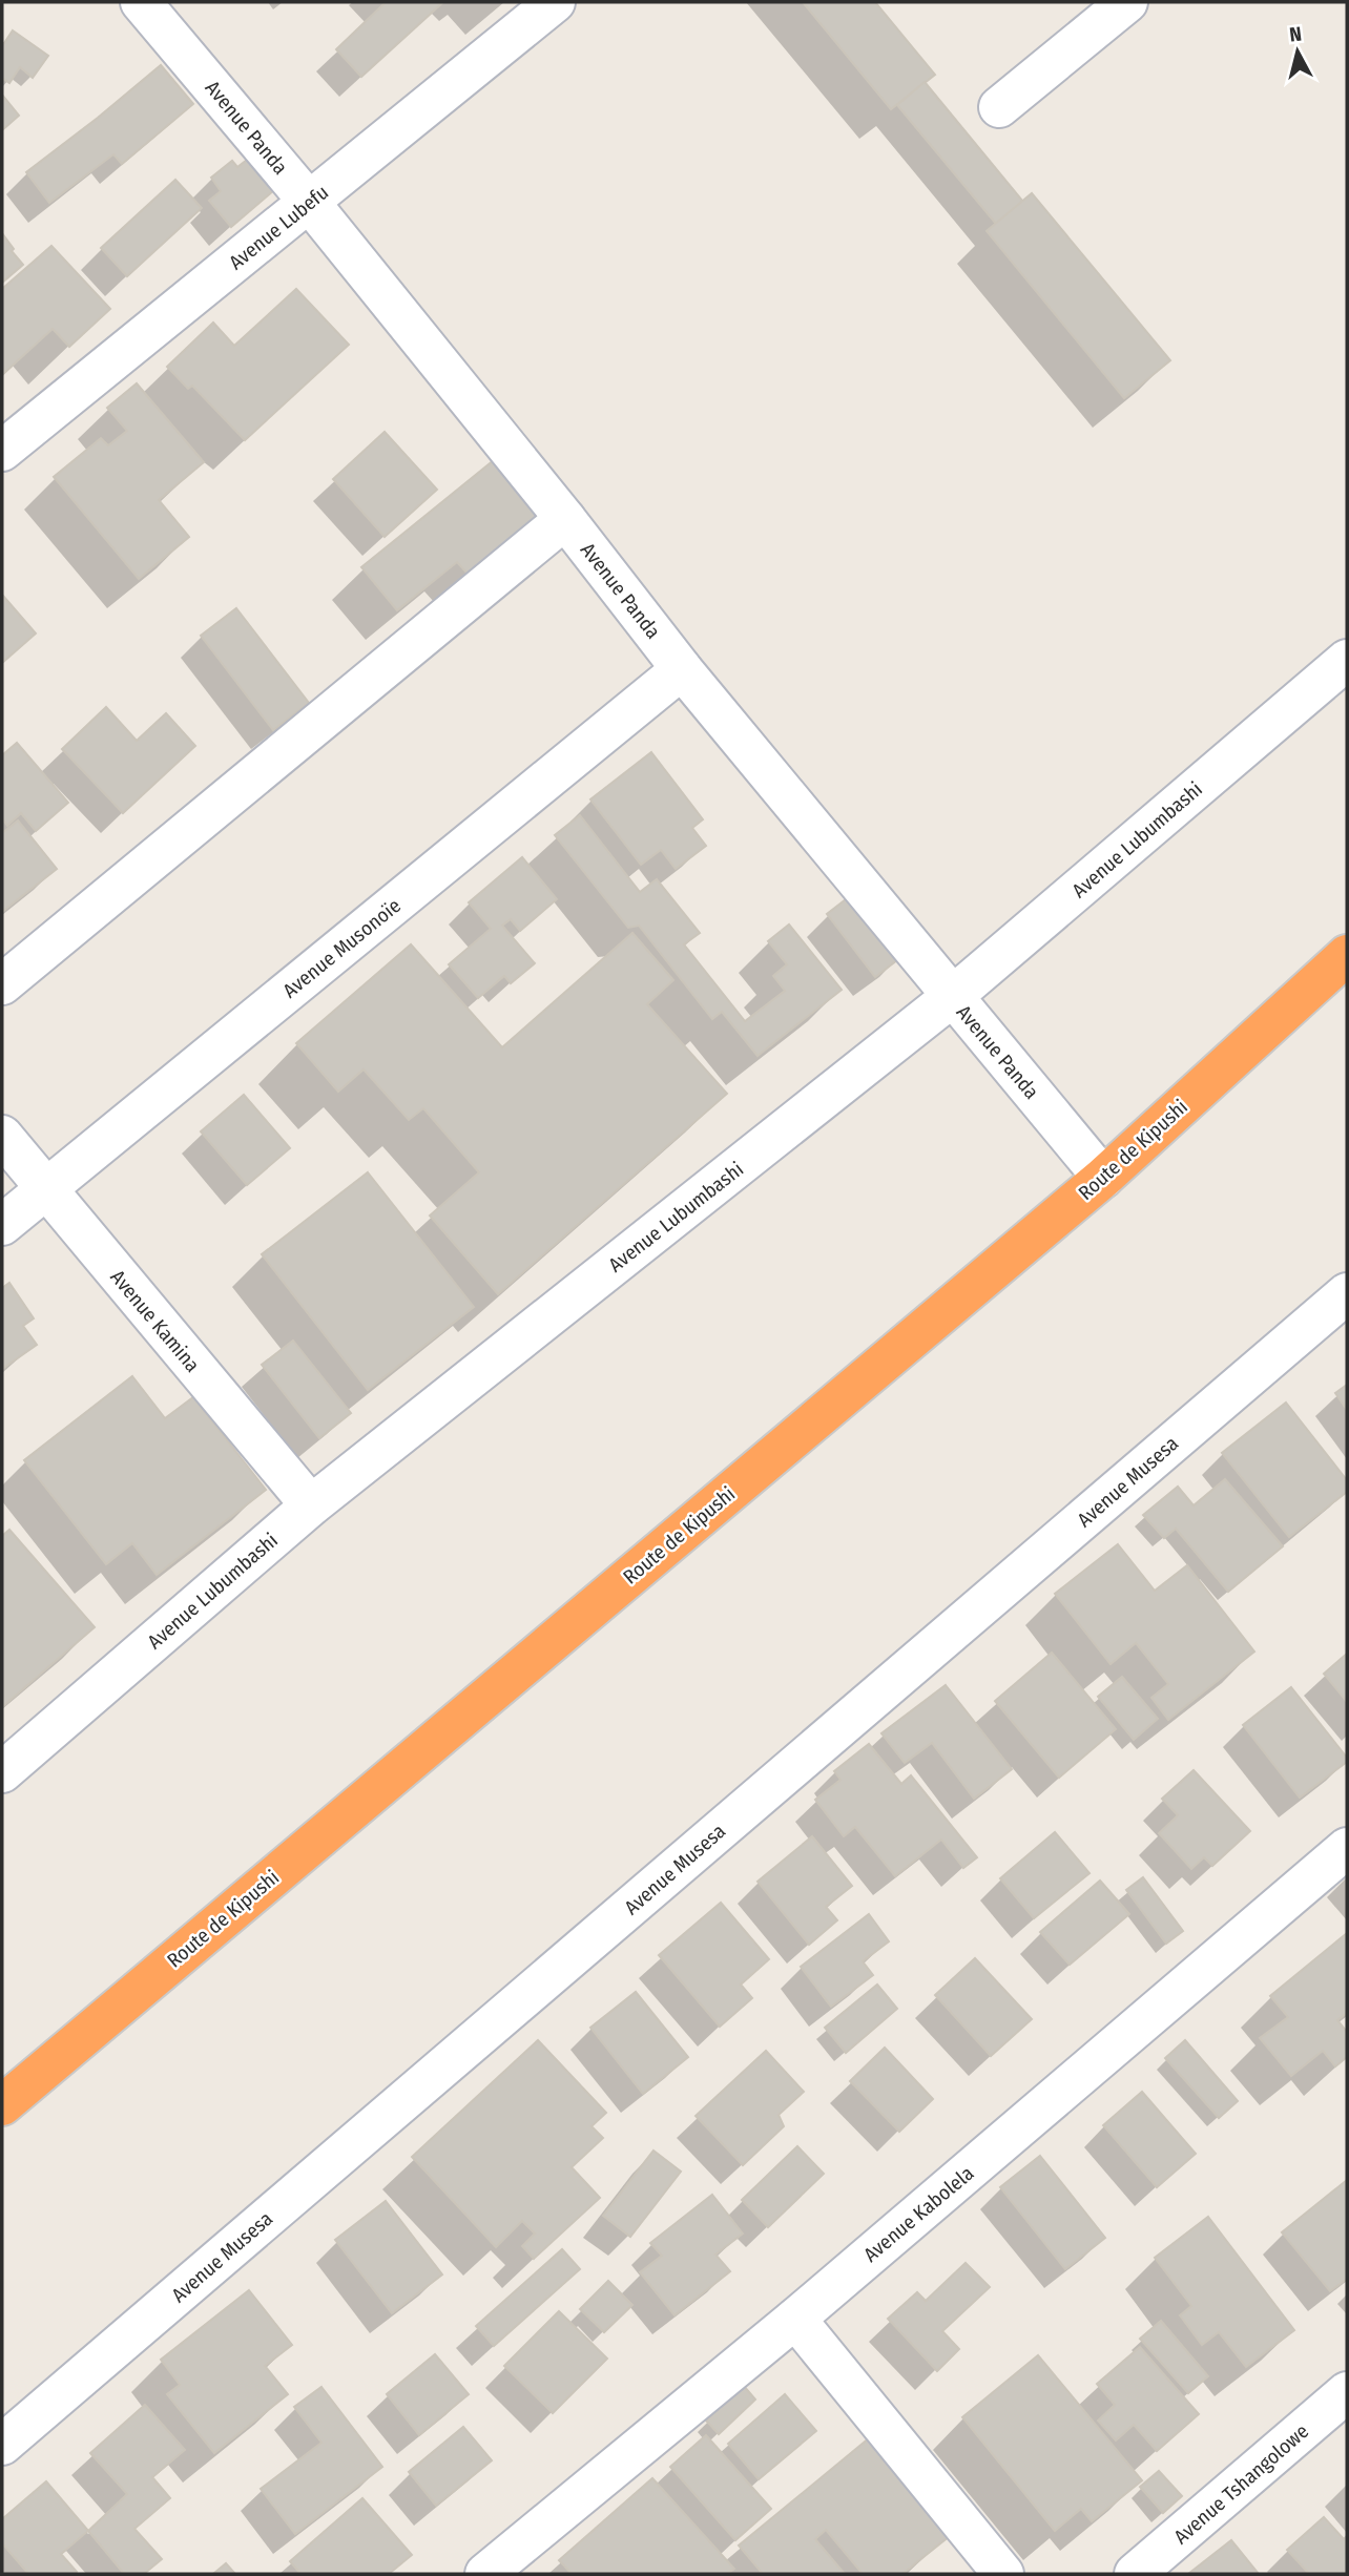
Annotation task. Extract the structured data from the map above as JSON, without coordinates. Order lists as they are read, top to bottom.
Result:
{
  "streets": {
    "highway": ["Route de Kipushi"],
    "street": [
      "Avenue Panda",
      "Avenue Lubefu",
      "Avenue Lubumbashi",
      "Avenue Musonoïe",
      "Avenue Kamina",
      "Avenue Musesa",
      "Avenue Kabolela",
      "Avenue Tshangolowe"
    ]
  },
  "crossings": [
    ["Avenue Panda", "Avenue Lubefu"],
    ["Avenue Panda", "Avenue Lubumbashi"],
    ["Avenue Panda", "Avenue Musonoïe"],
    ["Avenue Panda", "Route de Kipushi"],
    ["Avenue Lubumbashi", "Avenue Kamina"],
    ["Avenue Musonoïe", "Avenue Kamina"]
  ],
  "north": "top"
}
